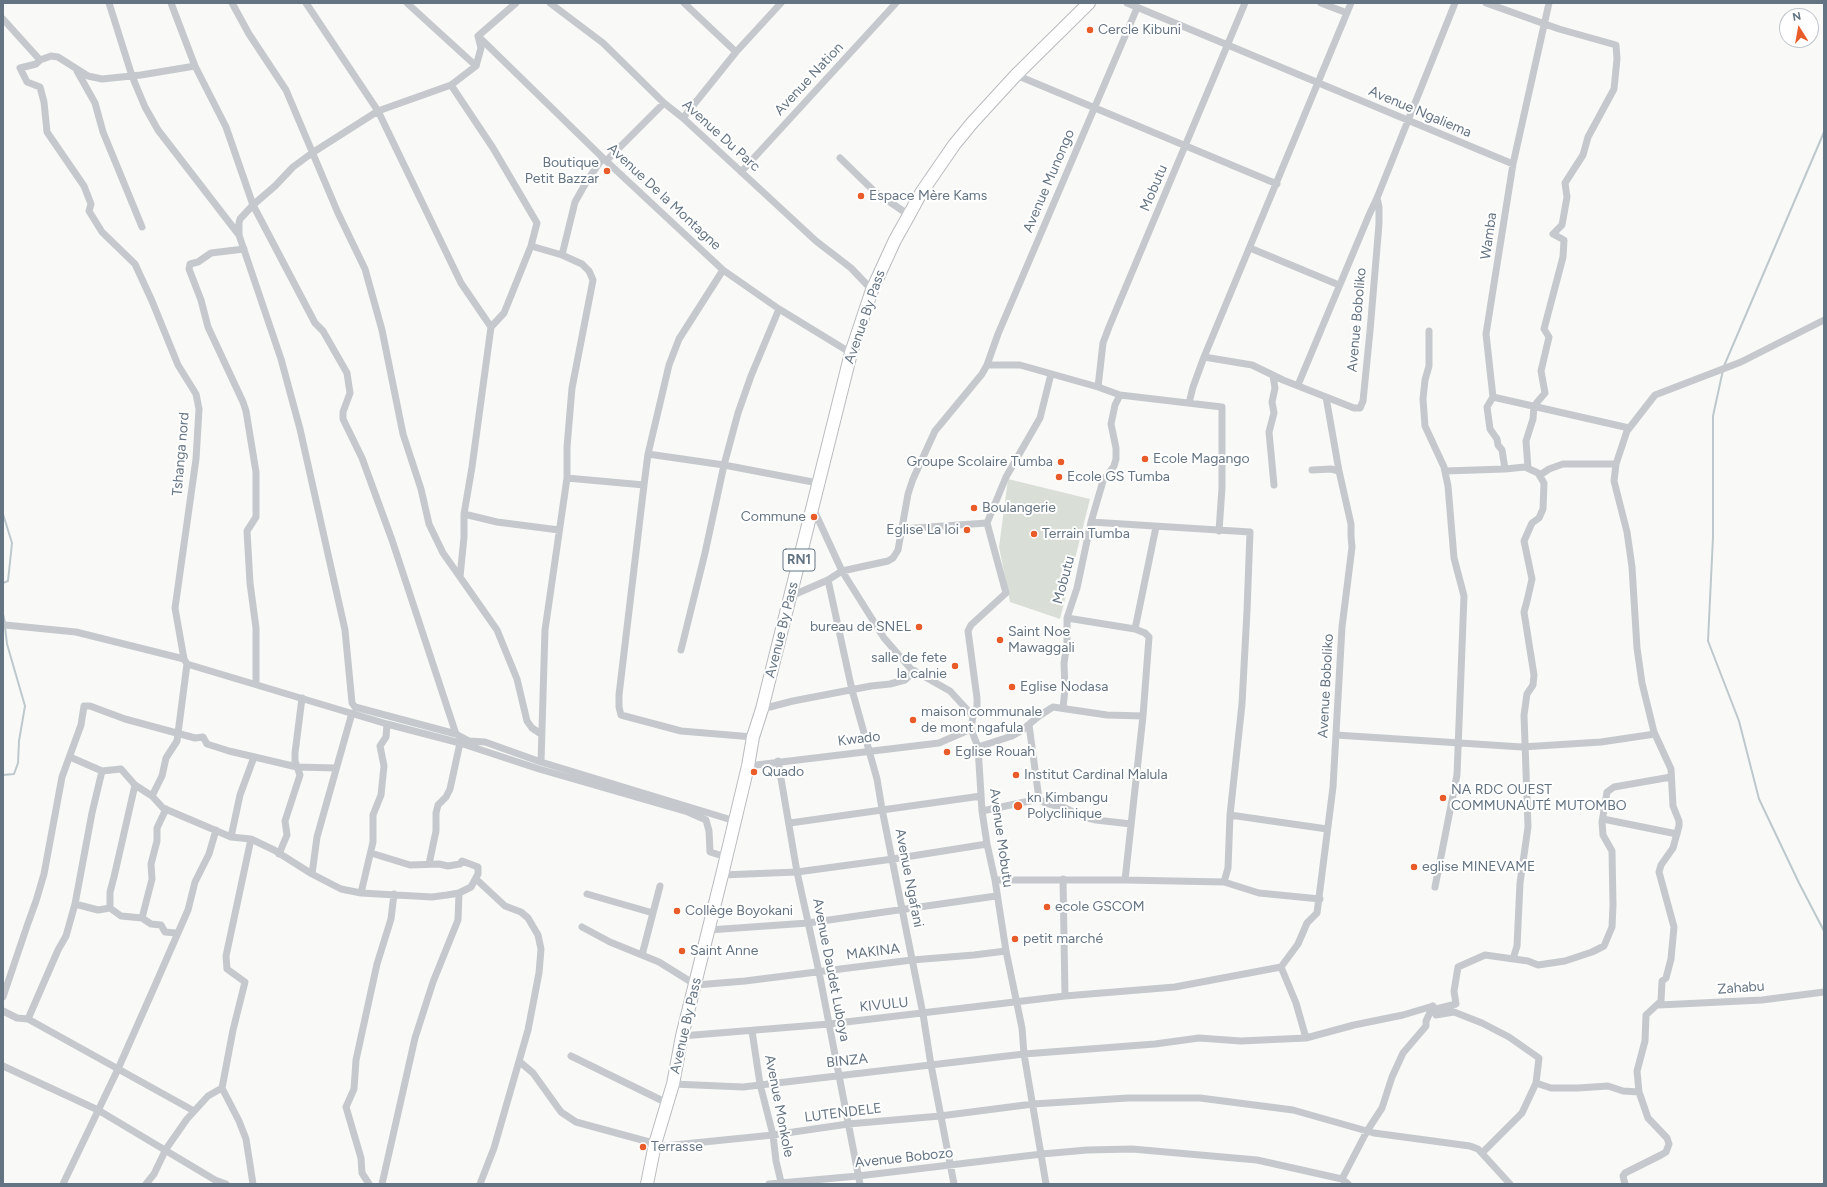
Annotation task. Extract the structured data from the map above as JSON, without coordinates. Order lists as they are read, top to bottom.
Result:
{
  "streets": {
    "highway": ["Avenue By Pass", "RN1"],
    "street": [
      "Avenue Nation",
      "Avenue Ngaliema",
      "Avenue Du Parc",
      "Avenue Munongo",
      "Mobutu",
      "Avenue De la Montagne",
      "Wamba",
      "Avenue Boboliko",
      "Tshanga nord",
      "Kwado",
      "Avenue Mobutu",
      "Avenue Ngafani",
      "MAKINA",
      "Avenue Daudet Luboya",
      "Zahabu",
      "KIVULU",
      "BINZA",
      "Avenue Monkole",
      "LUTENDELE",
      "Avenue Bobozo"
    ]
  },
  "crossings": [
    ["Avenue Nation", "Avenue Du Parc"],
    ["Avenue Ngaliema", "Avenue Munongo"],
    ["Avenue Ngaliema", "Mobutu"],
    ["Avenue Ngaliema", "Wamba"],
    ["Avenue Ngaliema", "Avenue Boboliko"],
    ["Avenue Du Parc", "Avenue By Pass"],
    ["Avenue De la Montagne", "Avenue By Pass"],
    ["Avenue By Pass", "Kwado"],
    ["Avenue By Pass", "MAKINA"],
    ["Avenue By Pass", "KIVULU"],
    ["Avenue By Pass", "BINZA"],
    ["Avenue By Pass", "LUTENDELE"],
    ["Avenue Boboliko", "KIVULU"],
    ["Kwado", "Avenue Mobutu"],
    ["Kwado", "Avenue Ngafani"],
    ["Kwado", "Avenue Daudet Luboya"],
    ["Avenue Mobutu", "MAKINA"],
    ["Avenue Mobutu", "KIVULU"],
    ["Avenue Mobutu", "BINZA"],
    ["Avenue Mobutu", "LUTENDELE"],
    ["Avenue Mobutu", "Avenue Bobozo"],
    ["Avenue Ngafani", "MAKINA"],
    ["Avenue Ngafani", "KIVULU"],
    ["Avenue Ngafani", "BINZA"],
    ["Avenue Ngafani", "LUTENDELE"],
    ["Avenue Ngafani", "Avenue Bobozo"],
    ["MAKINA", "Avenue Daudet Luboya"],
    ["Avenue Daudet Luboya", "KIVULU"],
    ["Avenue Daudet Luboya", "BINZA"],
    ["Avenue Daudet Luboya", "LUTENDELE"],
    ["Avenue Daudet Luboya", "Avenue Bobozo"],
    ["KIVULU", "Avenue Monkole"],
    ["BINZA", "Avenue Monkole"],
    ["BINZA", "LUTENDELE"],
    ["Avenue Monkole", "LUTENDELE"],
    ["Avenue Monkole", "Avenue Bobozo"]
  ],
  "places": [
    "Cercle Kibuni",
    "Boutique Petit Bazzar",
    "Espace Mère Kams",
    "Ecole Magango",
    "Groupe Scolaire Tumba",
    "Ecole GS Tumba",
    "Boulangerie",
    "Commune",
    "Eglise La loi",
    "Terrain Tumba",
    "bureau de SNEL",
    "Saint Noe Mawaggali",
    "salle de fete la calnie",
    "Eglise Nodasa",
    "maison communale de mont ngafula",
    "Eglise Rouah",
    "Quado",
    "Institut Cardinal Malula",
    "NA RDC OUEST COMMUNAUTÉ MUTOMBO",
    "kn Kimbangu Polyclinique",
    "eglise MINEVAME",
    "ecole GSCOM",
    "Collège Boyokani",
    "petit marché",
    "Saint Anne",
    "Terrasse"
  ],
  "north": "top"
}
